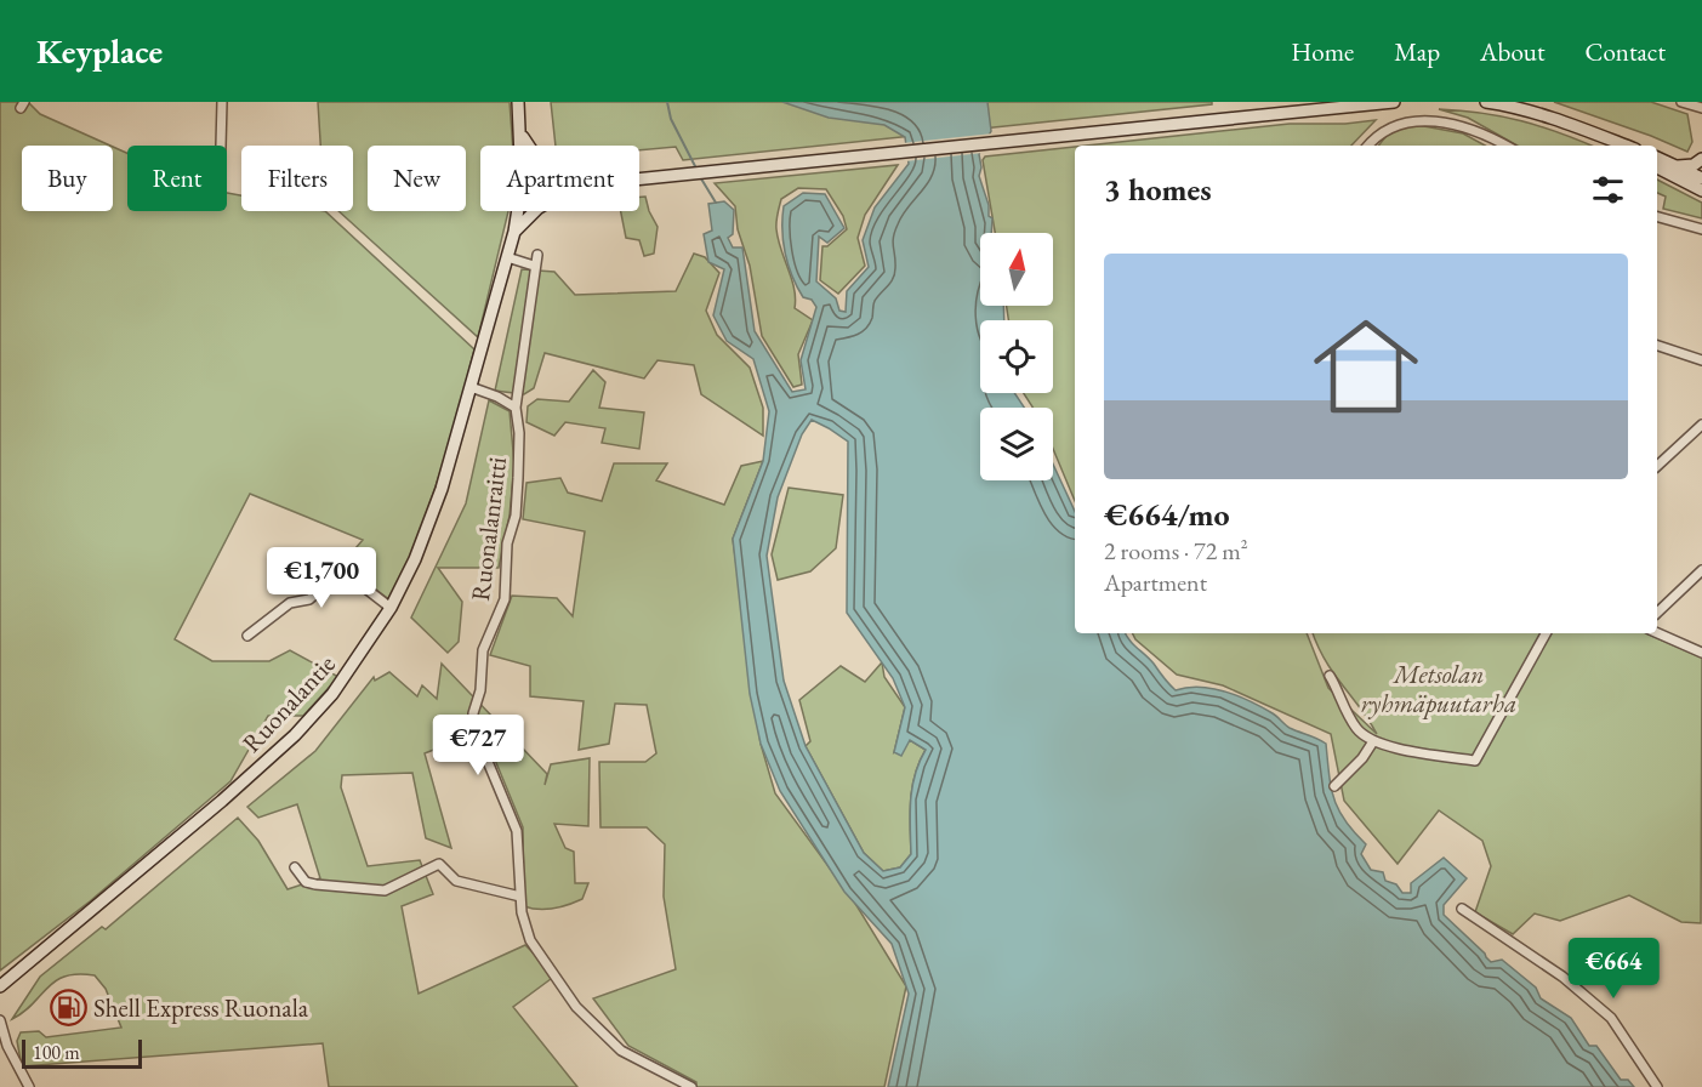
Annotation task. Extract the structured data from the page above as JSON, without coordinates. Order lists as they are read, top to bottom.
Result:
{
  "streets": {
    "street": ["Ruonalanraitti", "Ruonalantie"]
  },
  "parks": ["Metsolan ryhmäpuutarha"],
  "places": {
    "fuel station": ["Shell Express Ruonala"]
  },
  "scale_bar": "100 m",
  "north": "top",
  "page": {
    "header": "Keyplace",
    "nav": [
      "Home",
      "Map",
      "About",
      "Contact"
    ],
    "chip": [
      "Buy",
      "Rent",
      "Filters",
      "New",
      "Apartment"
    ],
    "heading": "3 homes",
    "list": [
      {
        "name": "€664/mo",
        "note": "2 rooms · 72 m² · Apartment"
      }
    ],
    "price": ["€1,700", "€727", "€664"],
    "scale": "100 m"
  }
}
